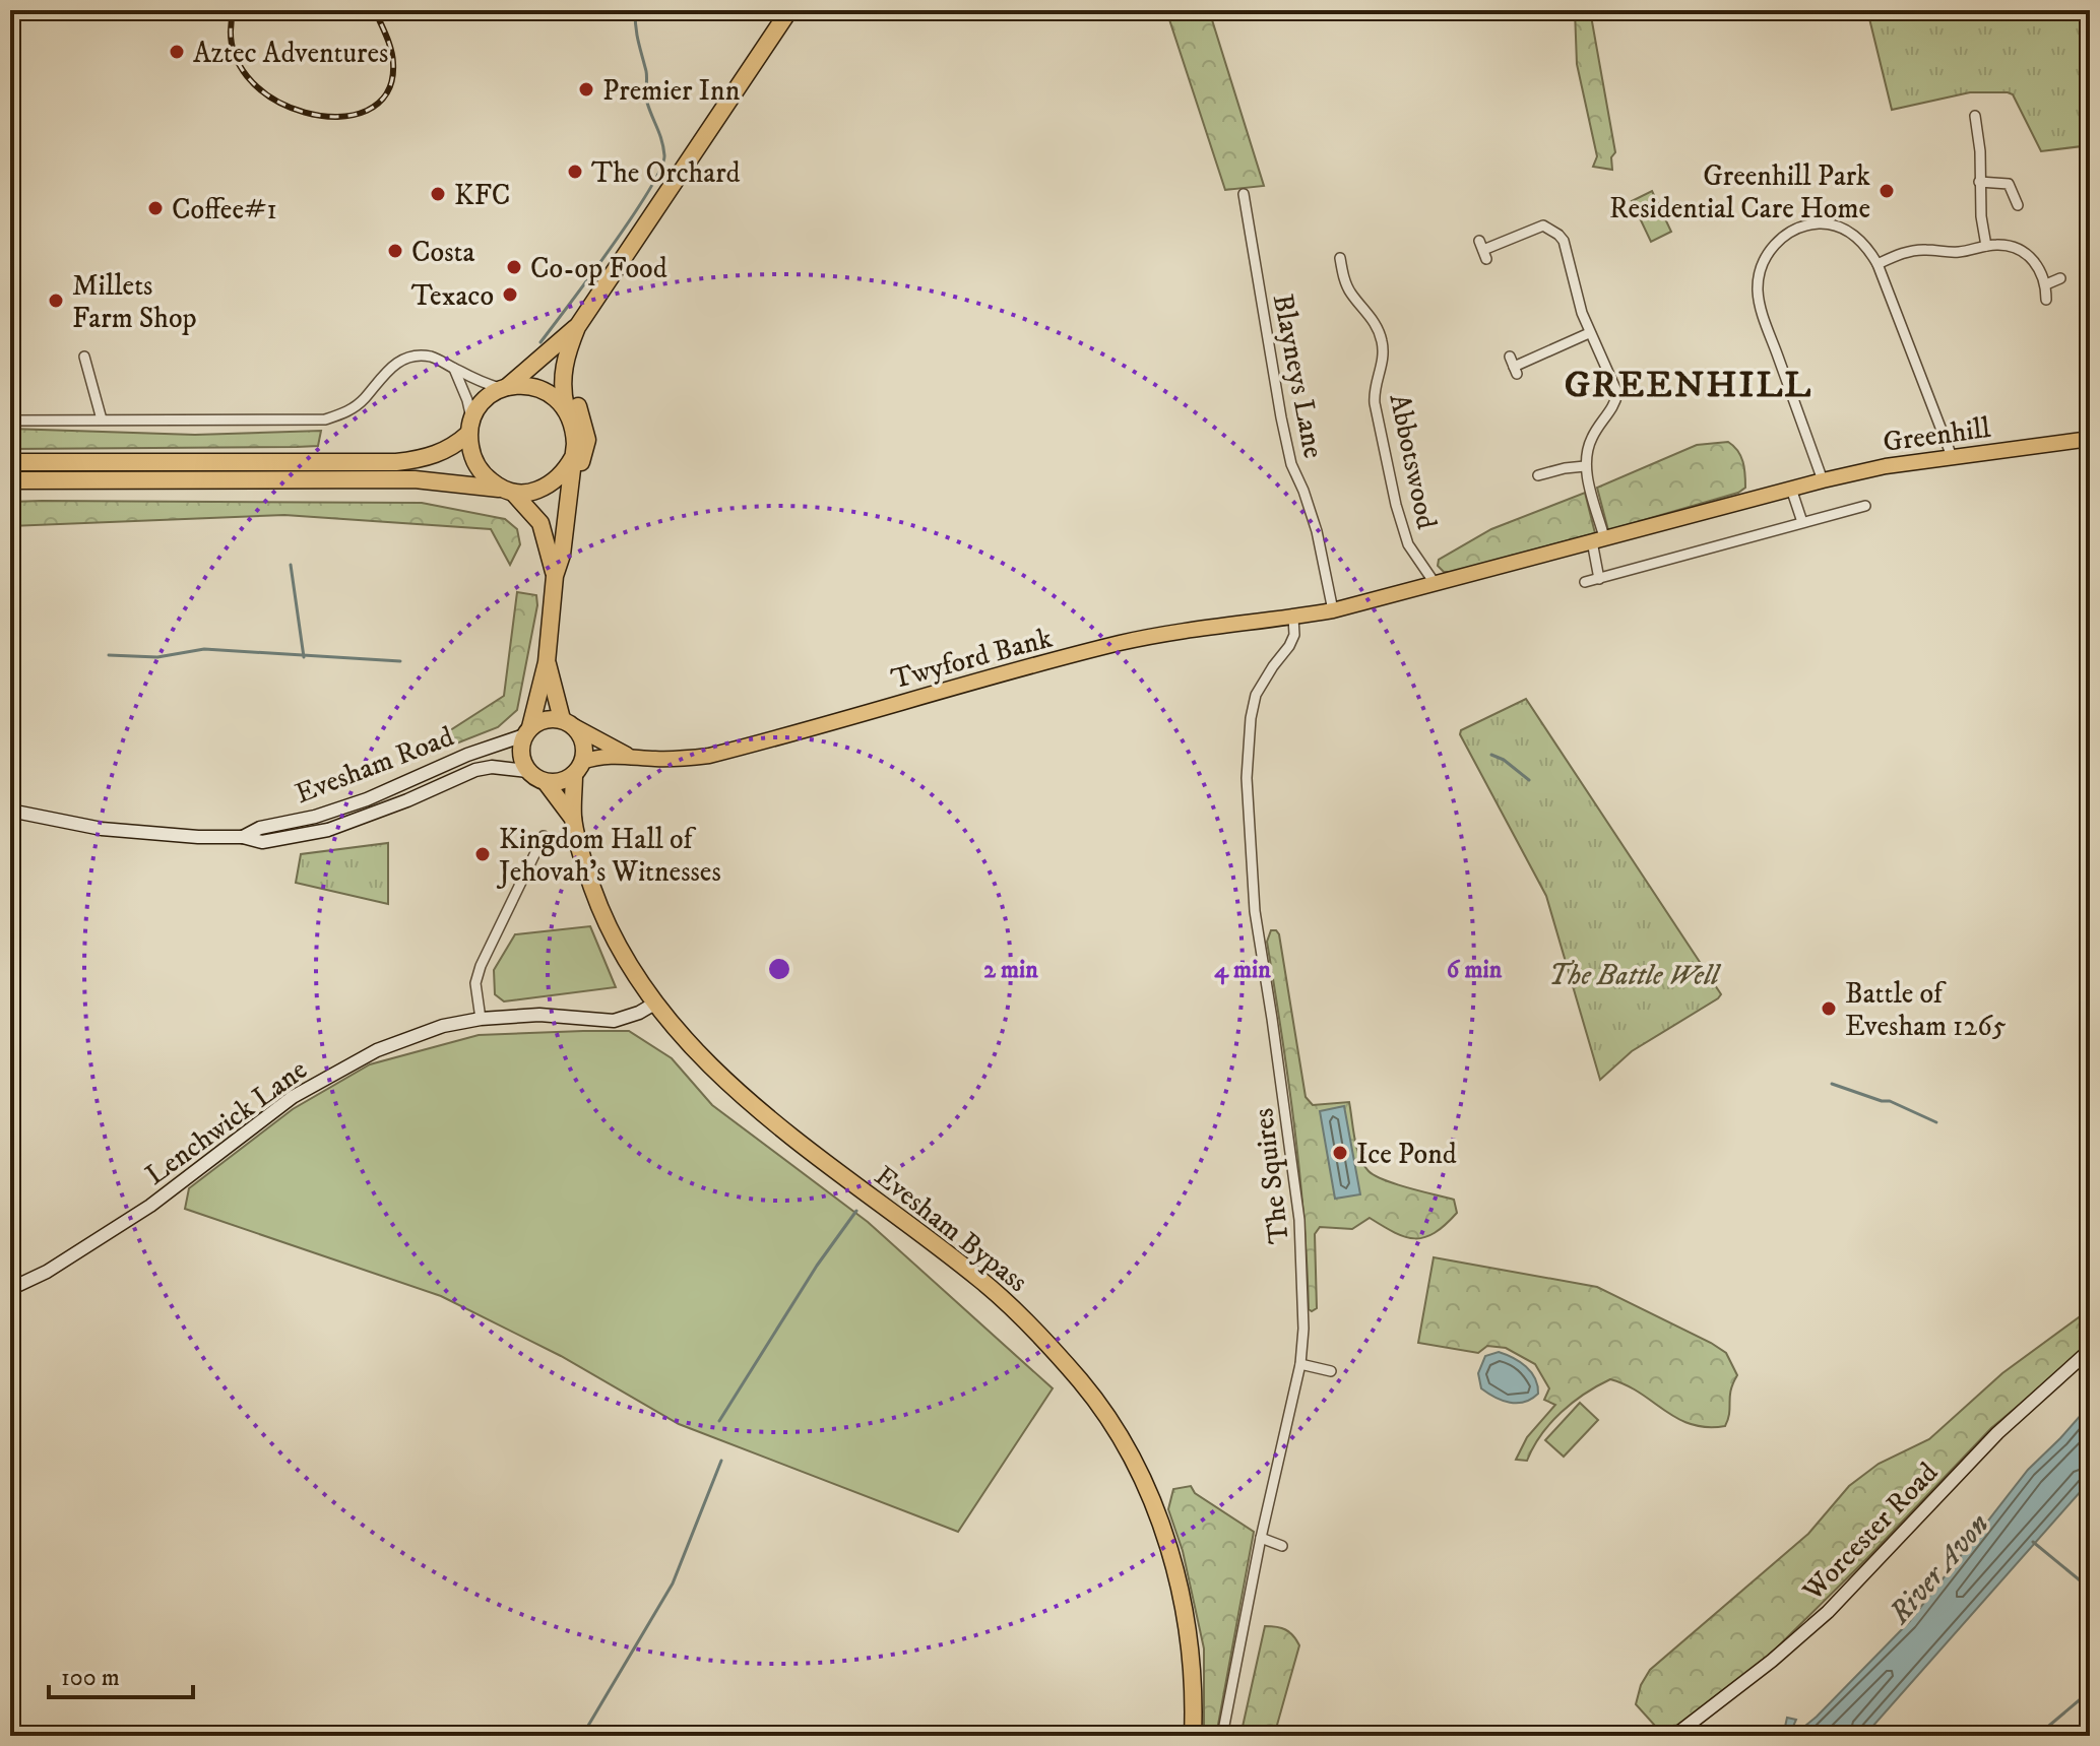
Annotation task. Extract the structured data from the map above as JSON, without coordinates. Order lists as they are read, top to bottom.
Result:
{
  "streets": {
    "highway": ["Evesham Bypass"],
    "main road": [
      "Greenhill",
      "Twyford Bank",
      "Evesham Road",
      "Lenchwick Lane",
      "Worcester Road"
    ],
    "street": ["Blayneys Lane", "Abbotswood", "The Squires"]
  },
  "crossings": [
    ["Blayneys Lane", "Greenhill"],
    ["Blayneys Lane", "Twyford Bank"],
    ["Greenhill", "Abbotswood"],
    ["Greenhill", "Twyford Bank"],
    ["Twyford Bank", "Evesham Road"],
    ["Twyford Bank", "The Squires"],
    ["Twyford Bank", "Evesham Bypass"],
    ["Evesham Road", "Evesham Bypass"],
    ["Lenchwick Lane", "Evesham Bypass"]
  ],
  "districts": ["GREENHILL"],
  "water": ["River Avon"],
  "parks": ["The Battle Well"],
  "places": [
    "Aztec Adventures",
    "Premier Inn",
    "The Orchard",
    "Greenhill Park Residential Care Home",
    "KFC",
    "Coffee#1",
    "Costa",
    "Co-op Food",
    "Texaco",
    "Millets Farm Shop",
    "Kingdom Hall of Jehovah's Witnesses",
    "Battle of Evesham 1265",
    "Ice Pond"
  ],
  "scale_bar": "100 m",
  "rings": ["2 min", "4 min", "6 min"]
}
